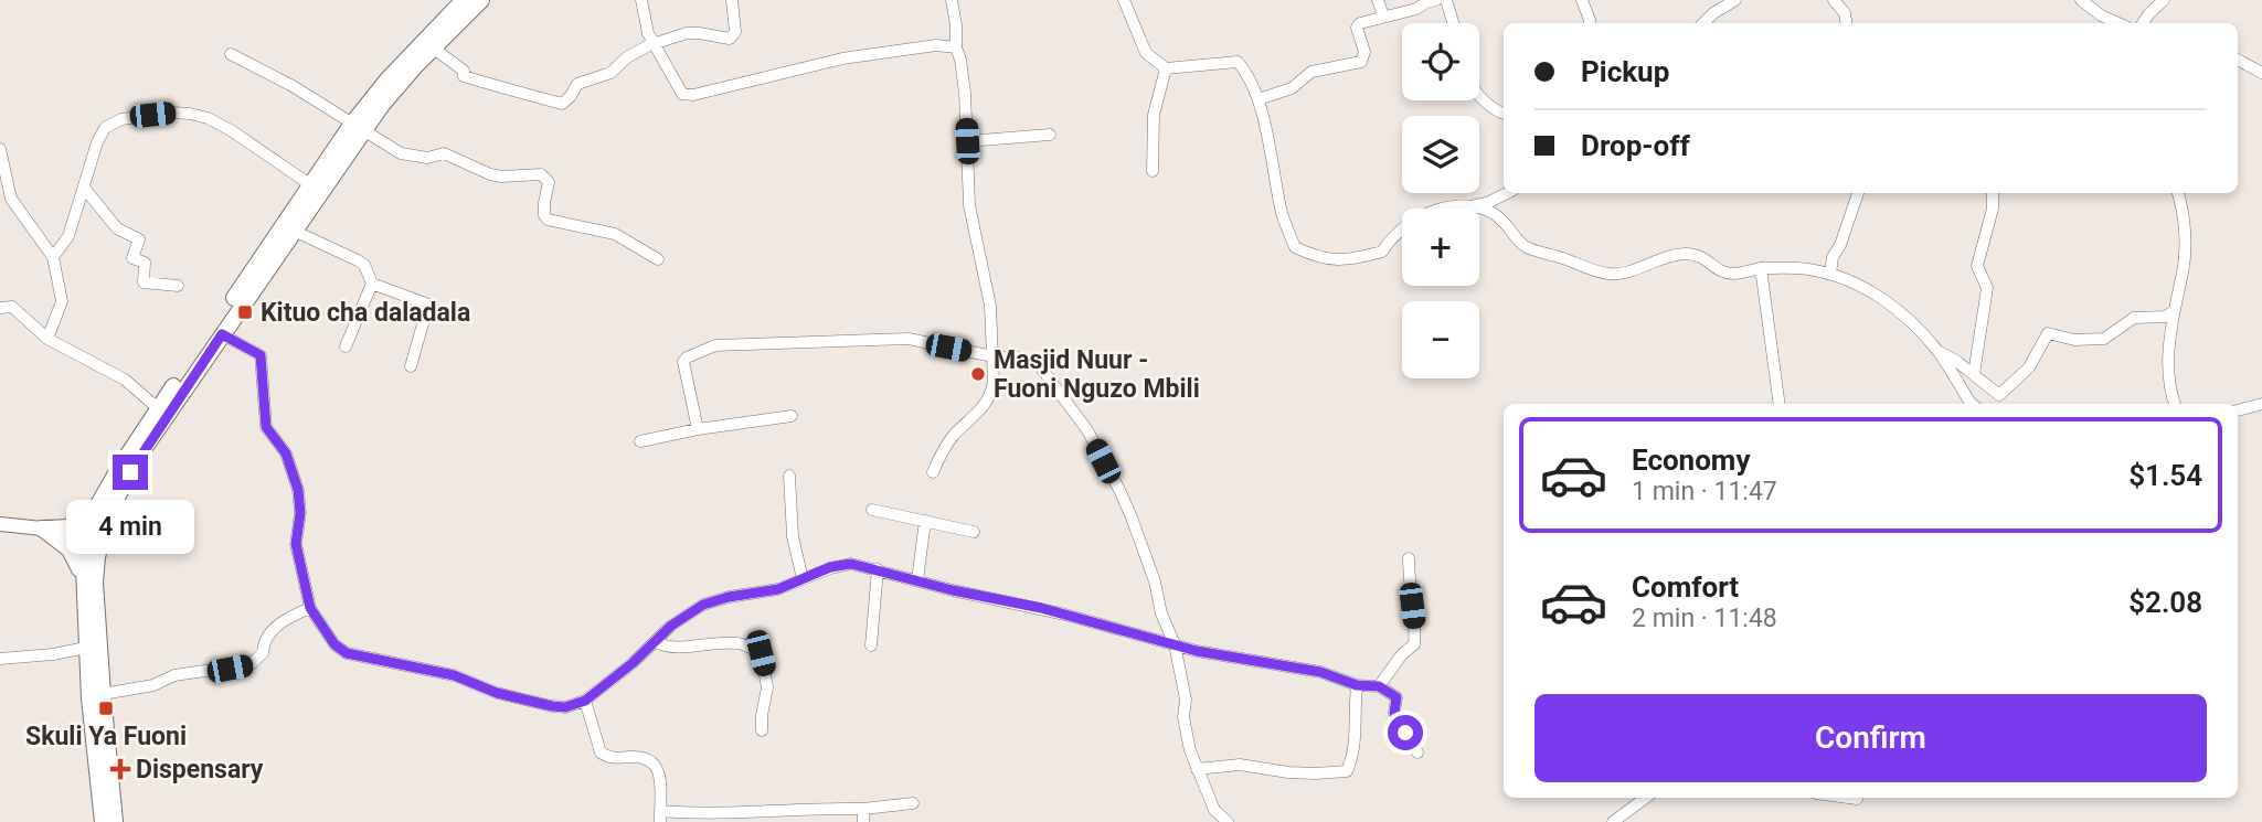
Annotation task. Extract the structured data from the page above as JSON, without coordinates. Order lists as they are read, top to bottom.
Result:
{
  "places": {
    "transit": ["Kituo cha daladala", "Skuli Ya Fuoni"],
    "other": ["Masjid Nuur - Fuoni Nguzo Mbili"],
    "health": ["Dispensary"]
  },
  "page": {
    "map_buttons": ["+", "−"],
    "banner": ["Pickup", "Drop-off"],
    "list": [
      {
        "name": "Economy",
        "note": "1 min · 11:47",
        "value": "$1.54"
      },
      {
        "name": "Comfort",
        "note": "2 min · 11:48",
        "value": "$2.08"
      }
    ],
    "bubble": "4 min",
    "buttons": "Confirm"
  }
}
